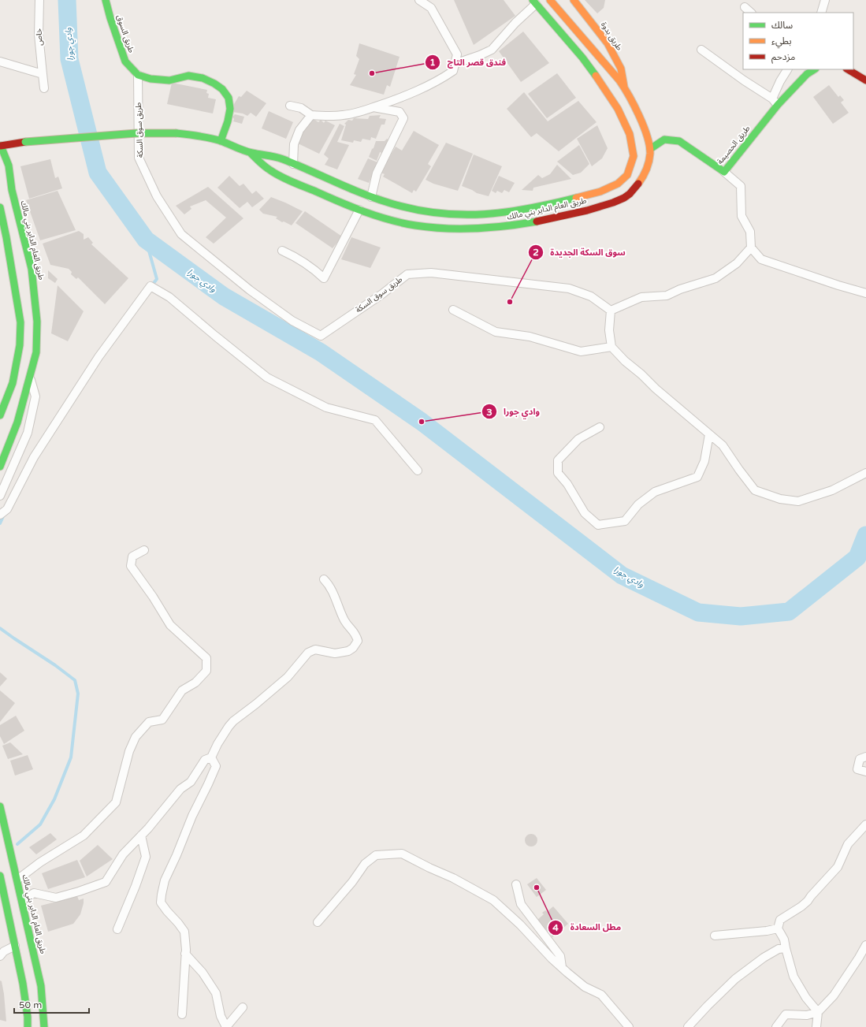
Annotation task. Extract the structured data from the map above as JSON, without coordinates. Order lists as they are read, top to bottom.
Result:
{
  "streets": {
    "main road": [
      "طريق السوق",
      "طريق بدوة",
      "طريق الحصيمة",
      "طريق العام الداير بني مالك"
    ],
    "street": ["خاص", "طريق سوق السكة"]
  },
  "crossings": [
    ["طريق السوق", "طريق سوق السكة"],
    ["طريق بدوة", "طريق العام الداير بني مالك"],
    ["طريق الحصيمة", "طريق العام الداير بني مالك"]
  ],
  "water": ["وادي جورا"],
  "places": [
    "فندق قصر التاج",
    "سوق السكة الجديدة",
    "وادي جورا",
    "مطل السعادة"
  ],
  "legend": ["سالك", "بطيء", "مزدحم"],
  "scale_bar": "50 m"
}
